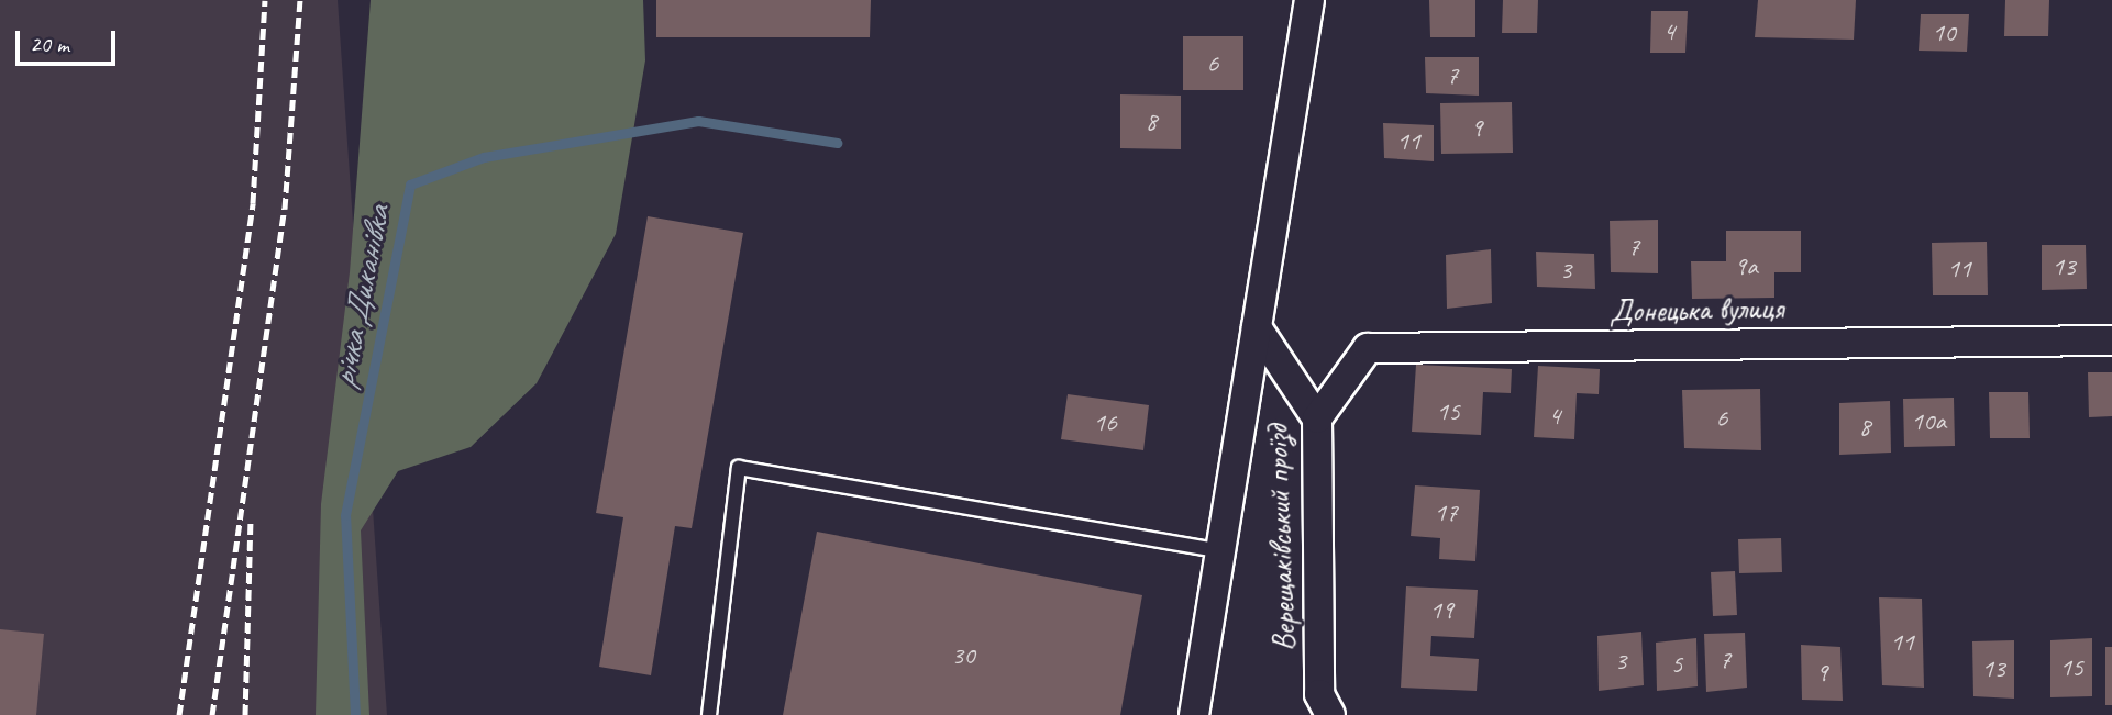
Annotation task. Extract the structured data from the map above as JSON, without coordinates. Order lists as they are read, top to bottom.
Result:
{
  "streets": {
    "street": ["Донецька вулиця", "Верещаківський проїзд"]
  },
  "crossings": [
    ["Донецька вулиця", "Верещаківський проїзд"]
  ],
  "water": ["річка Диканівка"],
  "house_numbers": [
    "4",
    "10",
    "6",
    "7",
    "8",
    "9",
    "11",
    "7",
    "9а",
    "13",
    "11",
    "3",
    "15",
    "4",
    "6",
    "10а",
    "16",
    "8",
    "17",
    "19",
    "11",
    "30",
    "7",
    "3",
    "5",
    "15",
    "13",
    "9"
  ],
  "scale_bar": "20 m"
}
